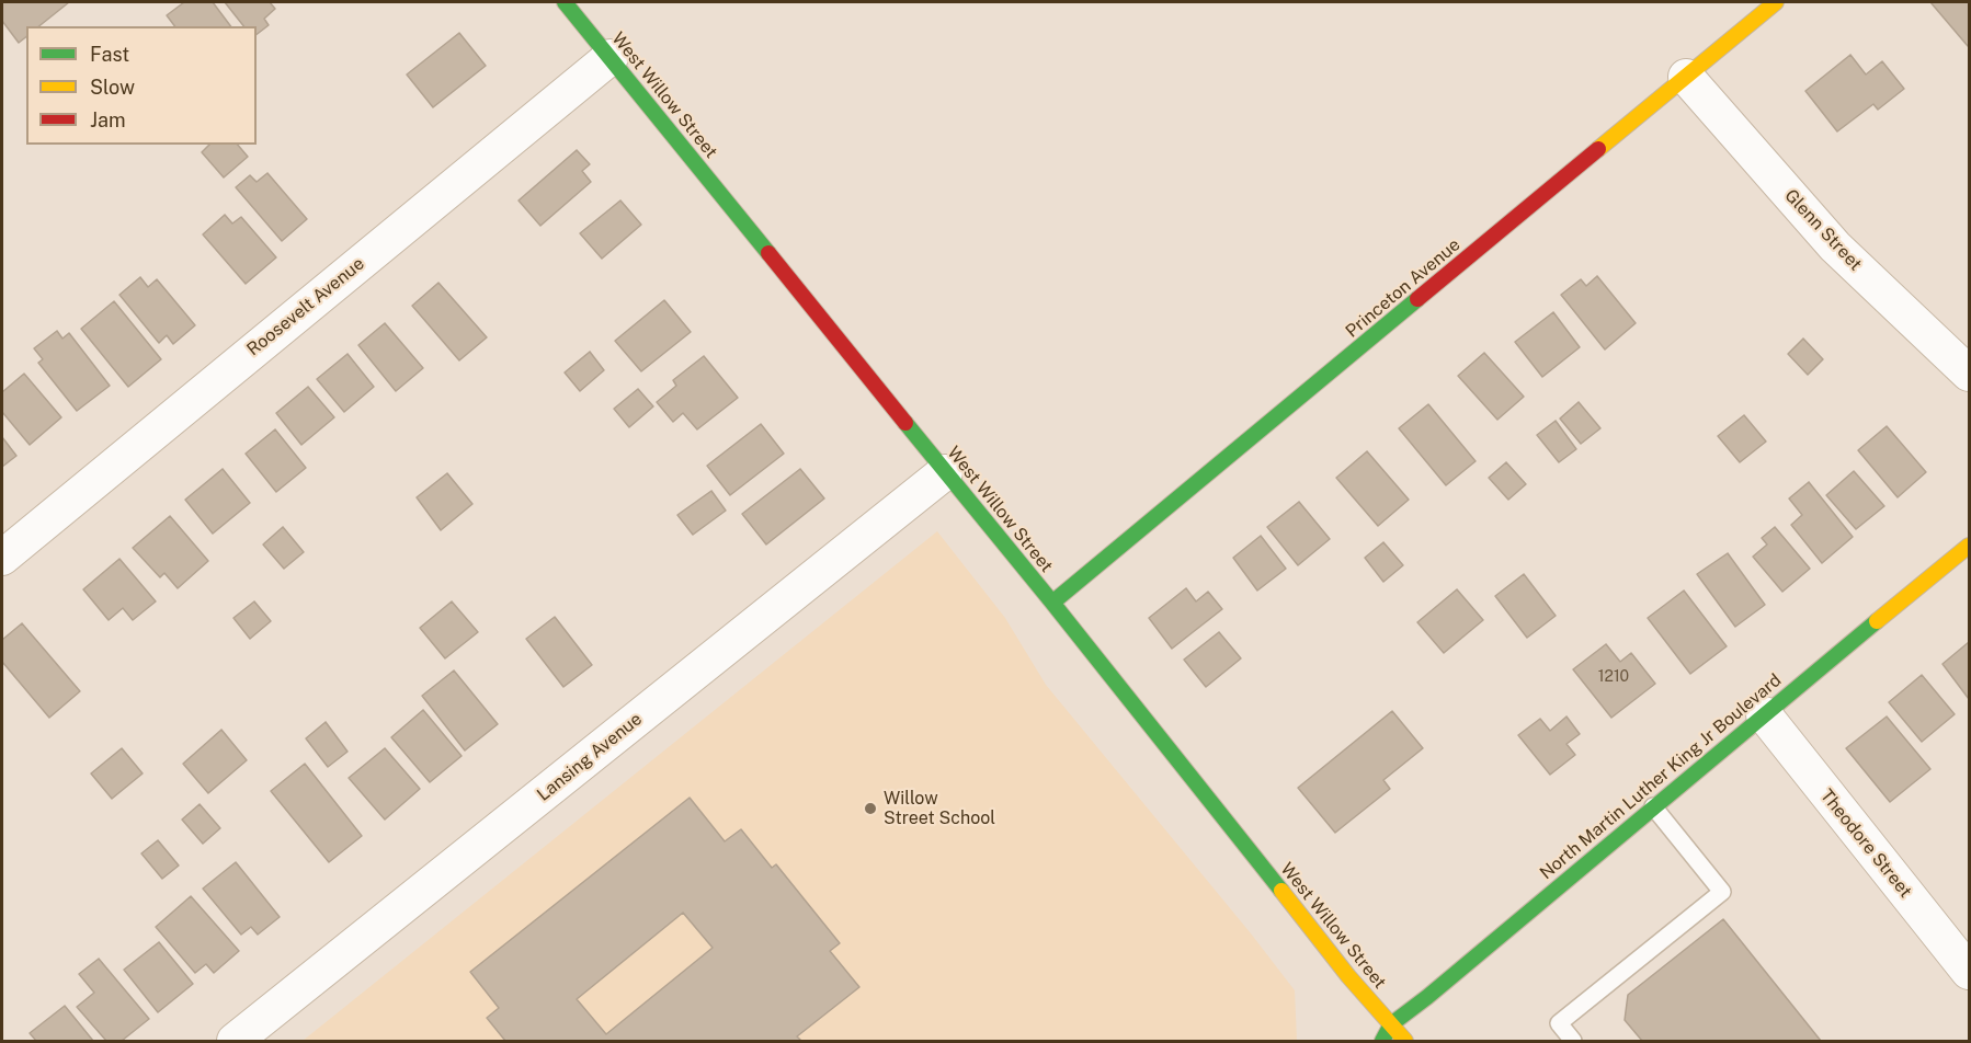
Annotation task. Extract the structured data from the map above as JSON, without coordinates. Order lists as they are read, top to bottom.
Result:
{
  "streets": {
    "street": [
      "West Willow Street",
      "Glenn Street",
      "Princeton Avenue",
      "Roosevelt Avenue",
      "Lansing Avenue",
      "North Martin Luther King Jr Boulevard",
      "Theodore Street"
    ]
  },
  "crossings": [
    ["West Willow Street", "Princeton Avenue"],
    ["West Willow Street", "Roosevelt Avenue"],
    ["West Willow Street", "Lansing Avenue"],
    ["West Willow Street", "North Martin Luther King Jr Boulevard"],
    ["Glenn Street", "Princeton Avenue"],
    ["North Martin Luther King Jr Boulevard", "Theodore Street"]
  ],
  "places": ["Willow Street School"],
  "house_numbers": ["1210"],
  "legend": ["Fast", "Slow", "Jam"]
}
